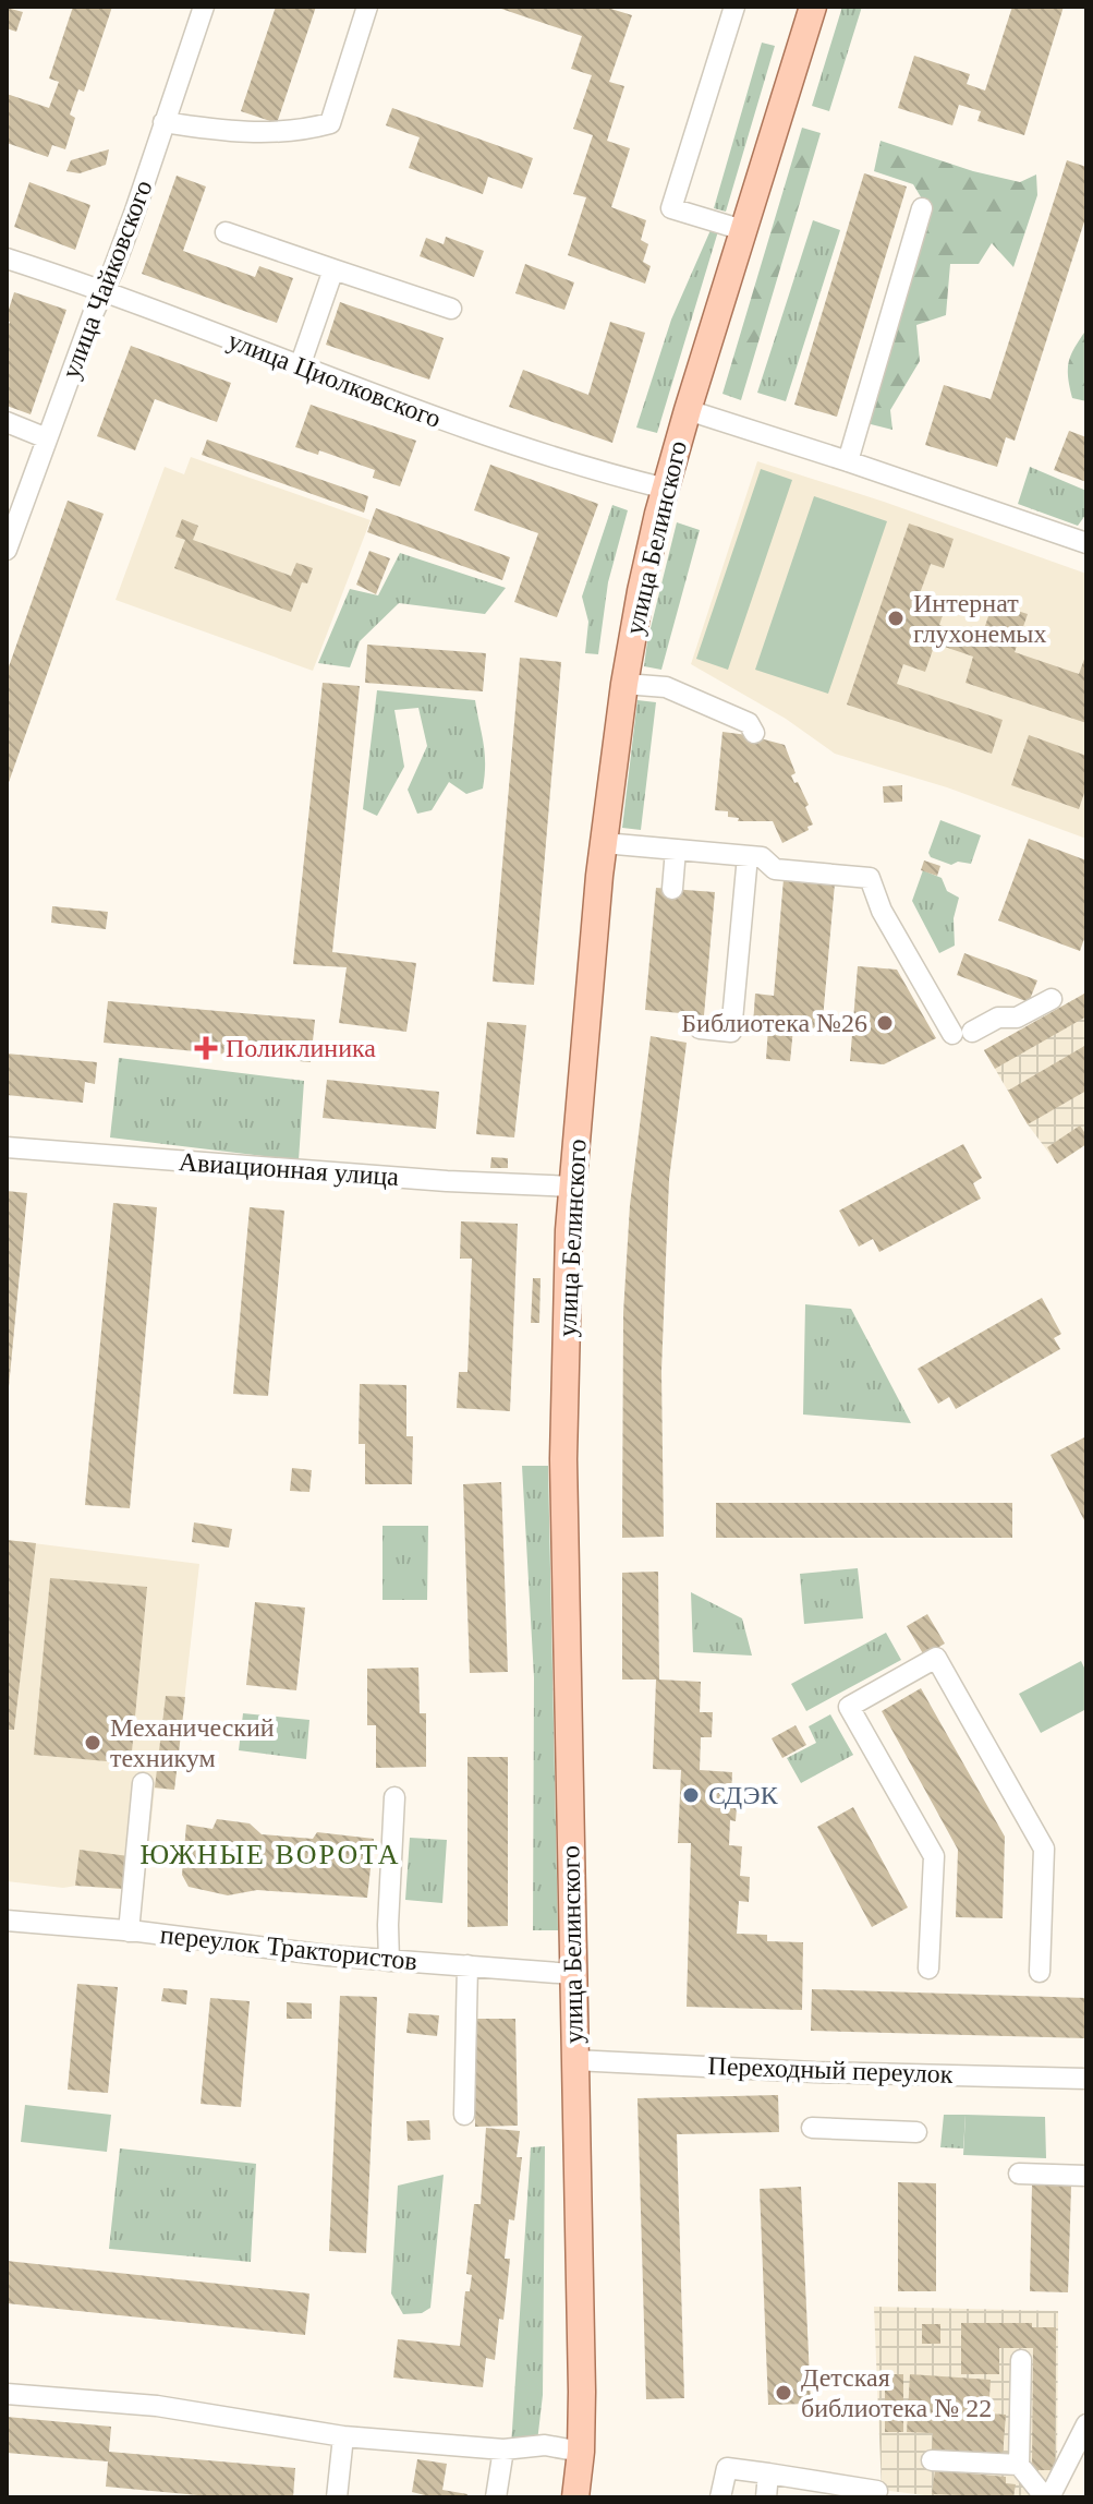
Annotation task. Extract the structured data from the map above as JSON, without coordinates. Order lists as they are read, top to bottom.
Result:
{
  "streets": {
    "main road": ["улица Белинского"],
    "street": [
      "улица Чайковского",
      "улица Циолковского",
      "Авиационная улица",
      "переулок Трактористов",
      "Переходный переулок"
    ]
  },
  "crossings": [
    ["улица Чайковского", "улица Циолковского"],
    ["улица Циолковского", "улица Белинского"],
    ["улица Белинского", "Авиационная улица"],
    ["улица Белинского", "переулок Трактористов"],
    ["улица Белинского", "Переходный переулок"]
  ],
  "districts": ["ЮЖНЫЕ ВОРОТА"],
  "places": {
    "other": [
      "Интернат глухонемых",
      "Библиотека №26",
      "Механический техникум",
      "СДЭК",
      "Детская библиотека № 22"
    ],
    "health": ["Поликлиника"]
  }
}
